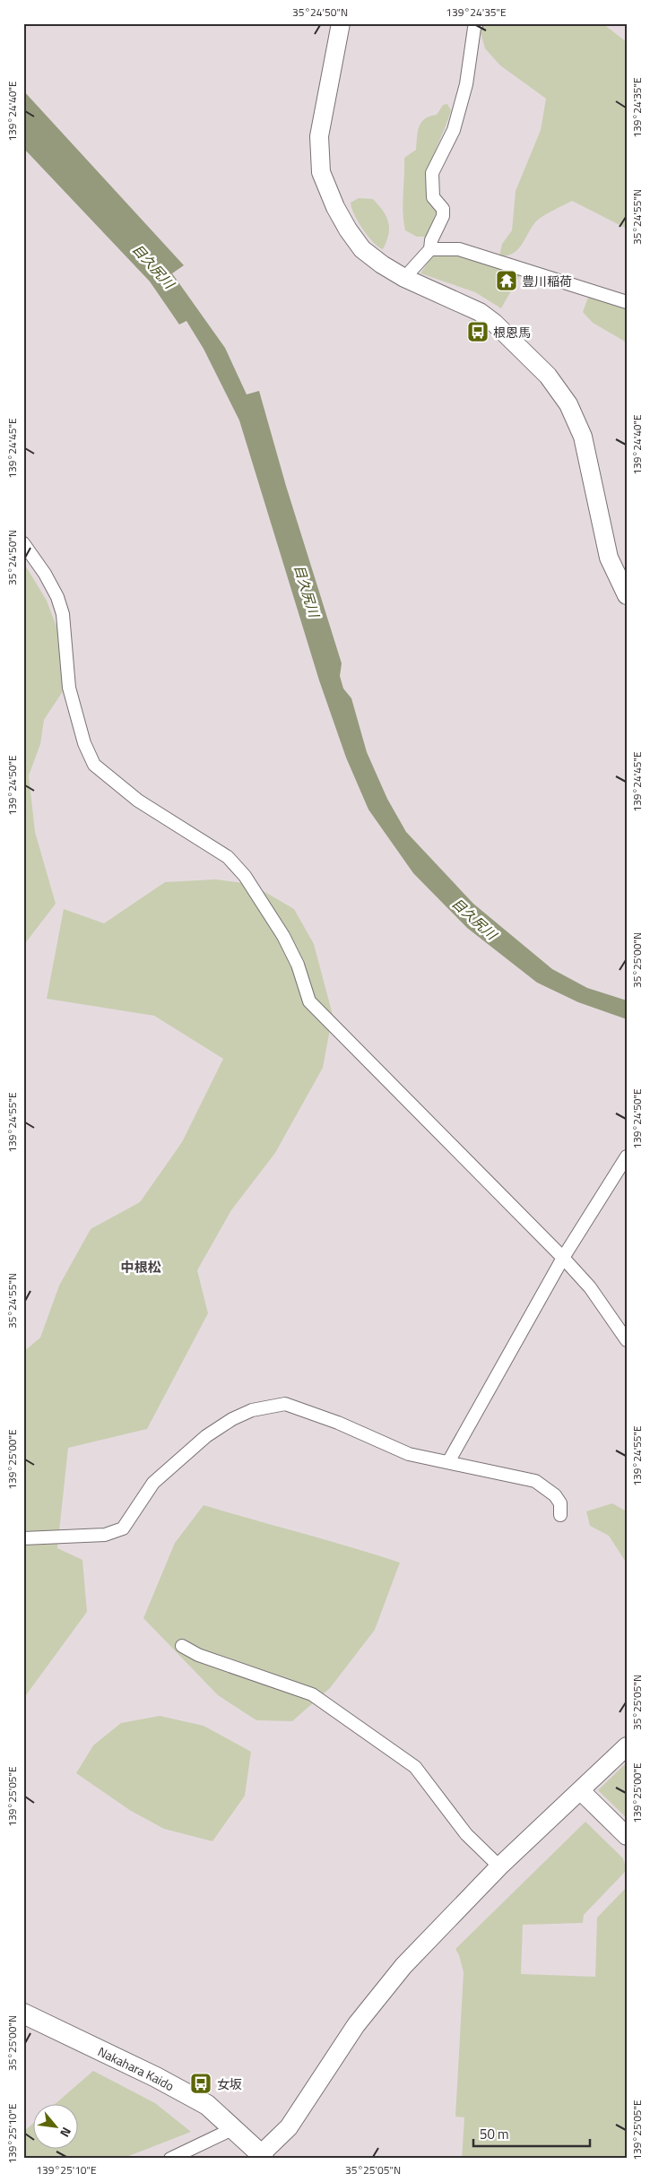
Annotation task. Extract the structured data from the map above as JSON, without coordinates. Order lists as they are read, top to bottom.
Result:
{
  "streets": {
    "main road": ["Nakahara Kaido"]
  },
  "districts": ["中根松"],
  "water": ["目久尻川"],
  "places": {
    "temple": ["豊川稲荷"],
    "bus stop": ["根恩馬", "女坂"]
  },
  "scale_bar": "50 m",
  "north": "bottom right",
  "coordinates": [
    "35°24'50\"N",
    "139°24'35\"E",
    "139°24'40\"E",
    "35°24'55\"N",
    "139°24'45\"E",
    "139°24'50\"E",
    "35°25'00\"N",
    "139°24'55\"E",
    "139°25'00\"E",
    "35°25'05\"N",
    "139°25'05\"E",
    "139°25'10\"E"
  ]
}
